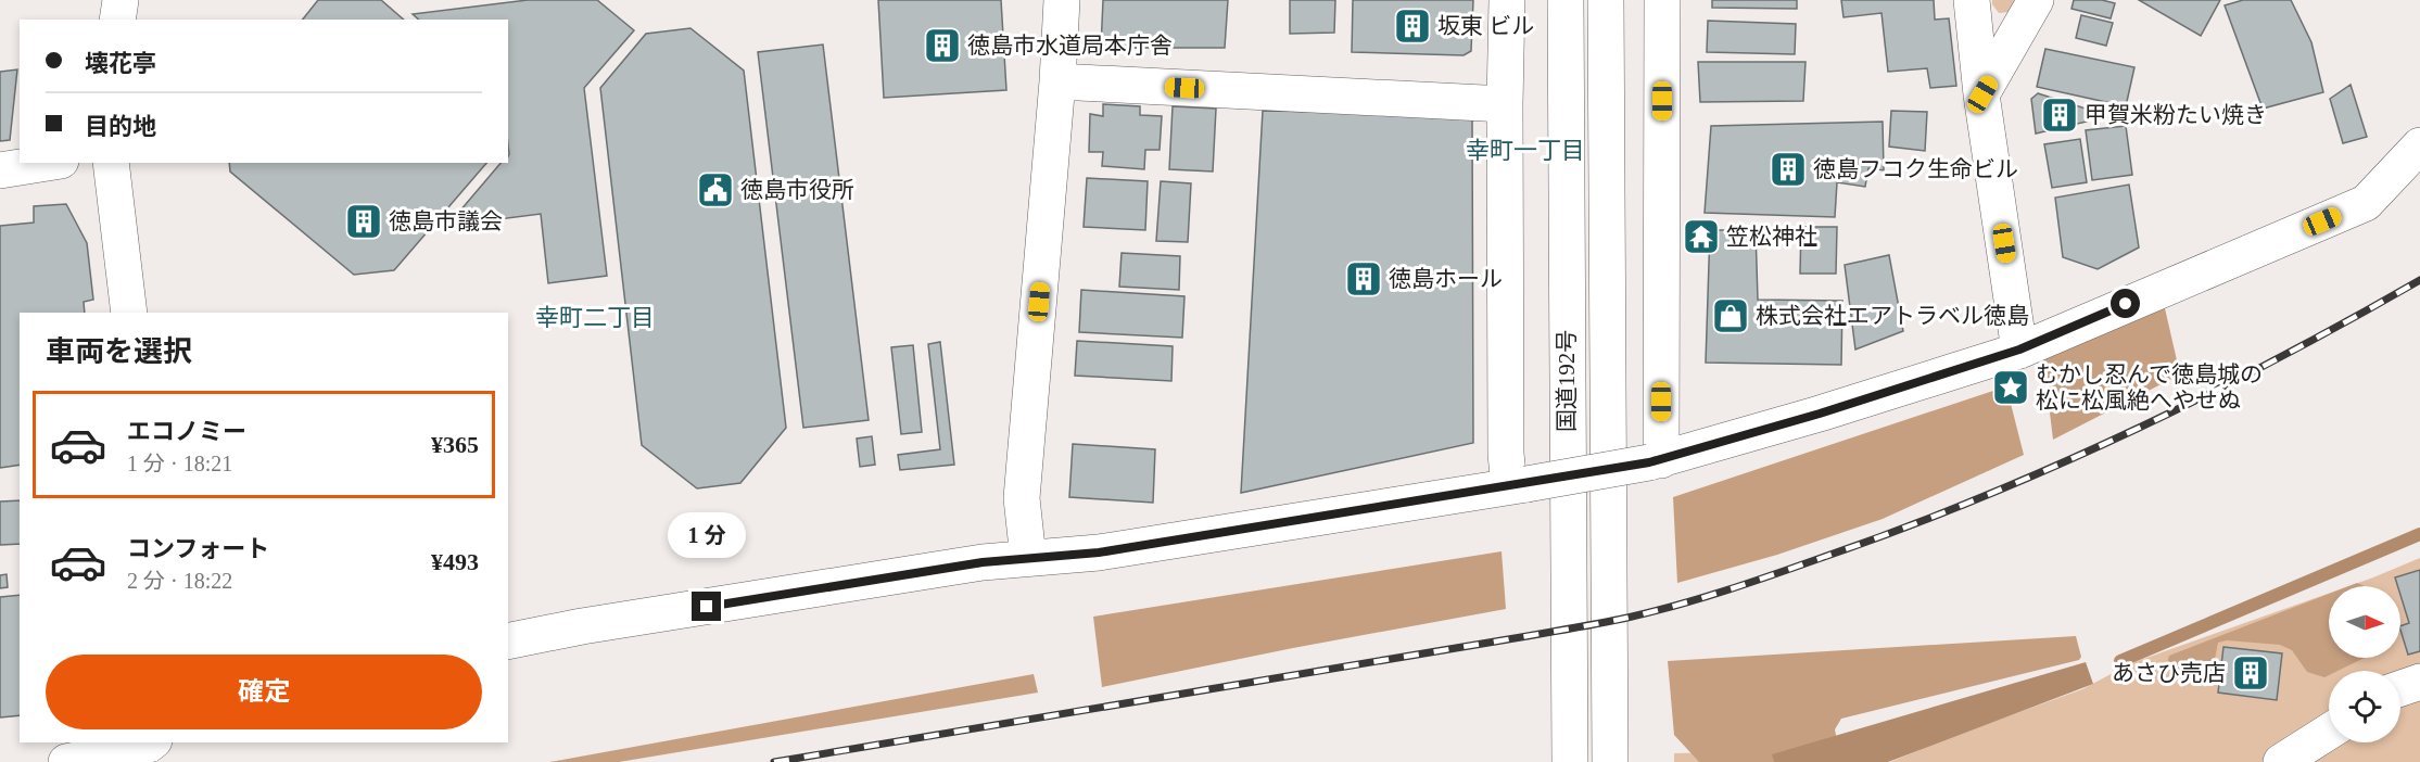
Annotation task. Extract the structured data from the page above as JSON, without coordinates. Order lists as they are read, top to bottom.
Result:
{
  "streets": {
    "main road": ["国道192号"]
  },
  "districts": ["幸町一丁目", "幸町二丁目"],
  "places": {
    "building": [
      "坂東 ビル",
      "徳島市水道局本庁舎",
      "甲賀米粉たい焼き",
      "徳島フコク生命ビル",
      "徳島市議会",
      "徳島ホール",
      "あさひ売店"
    ],
    "public building": ["徳島市役所"],
    "temple": ["笠松神社"],
    "shop": ["株式会社エアトラベル徳島"],
    "place": ["むかし忍んで徳島城の 松に松風絶へやせぬ"]
  },
  "north": "right",
  "page": {
    "banner": ["壊花亭", "目的地"],
    "heading": "車両を選択",
    "list": [
      {
        "name": "エコノミー",
        "note": "1 分 · 18:21",
        "value": "¥365"
      },
      {
        "name": "コンフォート",
        "note": "2 分 · 18:22",
        "value": "¥493"
      }
    ],
    "bubble": "1 分",
    "buttons": "確定"
  }
}
